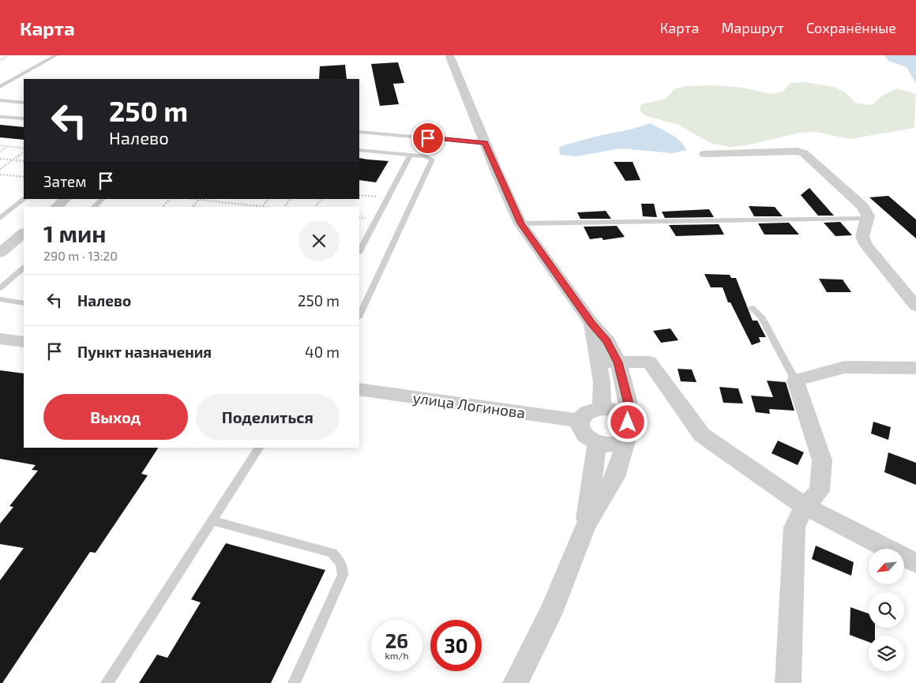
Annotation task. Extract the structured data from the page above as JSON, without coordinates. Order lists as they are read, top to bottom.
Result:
{
  "streets": {
    "street": ["улица Логинова"]
  },
  "north": "bottom left",
  "page": {
    "header": "Карта",
    "nav": ["Карта", "Маршрут", "Сохранённые"],
    "turn": ["250 m", "Налево"],
    "then": "Затем",
    "heading": ["1 мин", "290 m · 13:20"],
    "list": [
      {
        "name": "Налево",
        "value": "250 m"
      },
      {
        "name": "Пункт назначения",
        "value": "40 m"
      }
    ],
    "buttons": ["Выход", "Поделиться"],
    "speed": "26 km/h",
    "limit": "30"
  }
}
